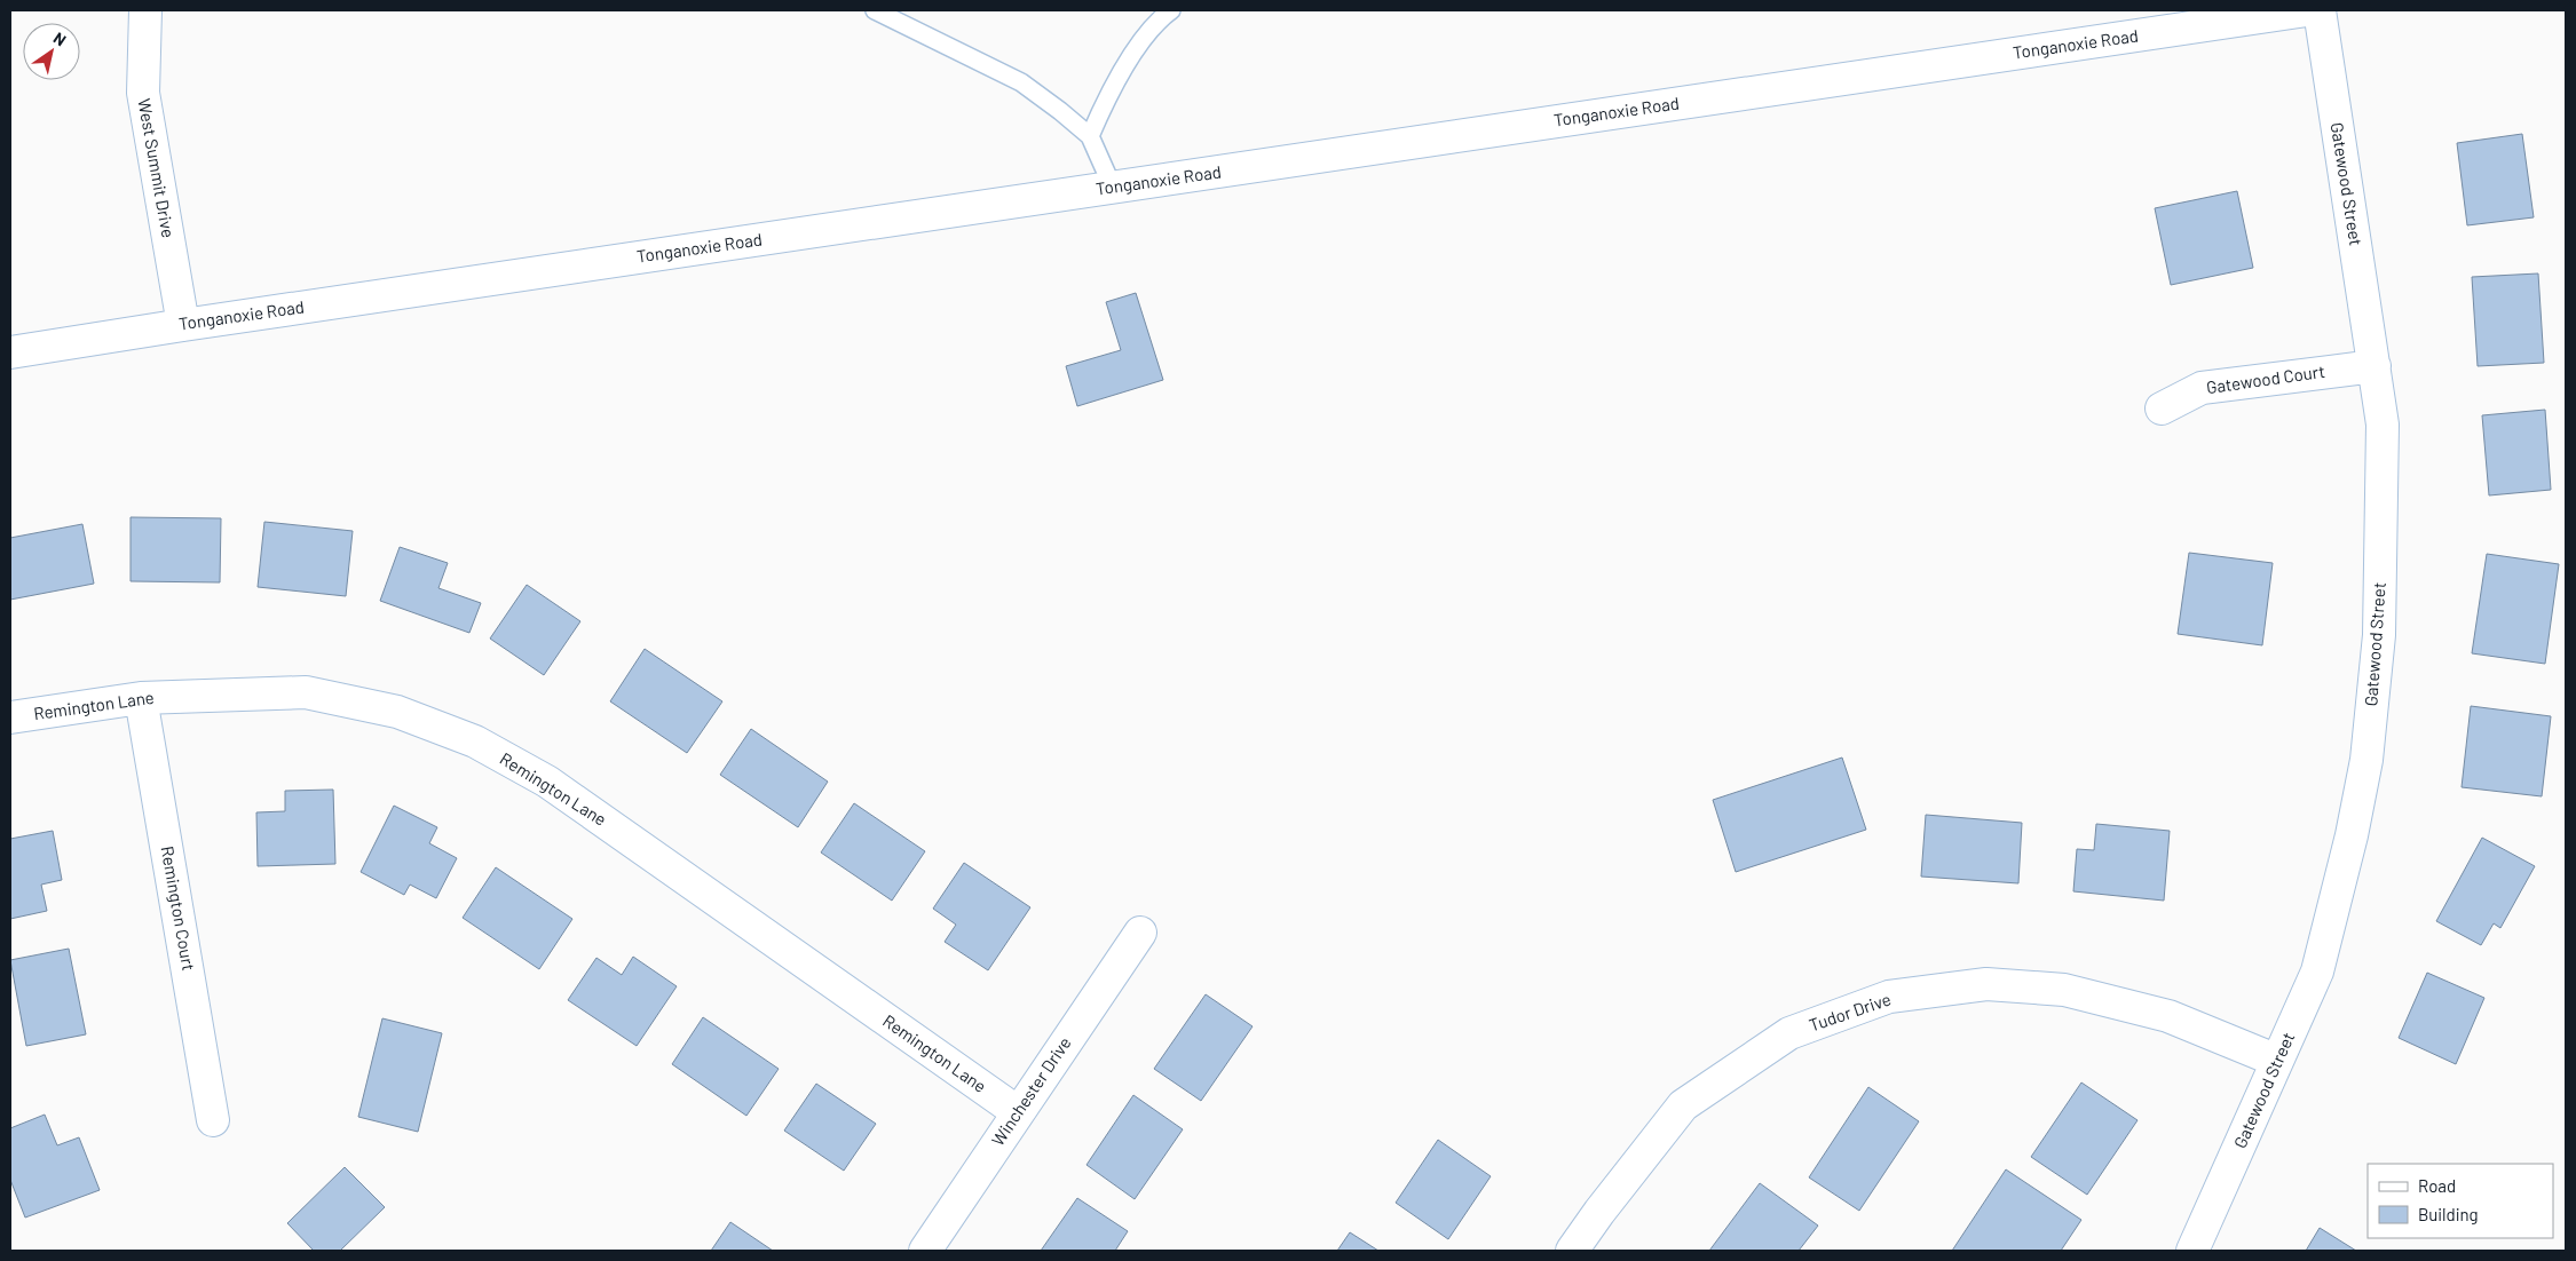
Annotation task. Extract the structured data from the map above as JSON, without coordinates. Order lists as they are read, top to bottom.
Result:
{
  "streets": {
    "street": [
      "Tonganoxie Road",
      "West Summit Drive",
      "Gatewood Street",
      "Gatewood Court",
      "Remington Lane",
      "Remington Court",
      "Tudor Drive",
      "Winchester Drive"
    ]
  },
  "crossings": [
    ["Tonganoxie Road", "West Summit Drive"],
    ["Gatewood Street", "Gatewood Court"],
    ["Gatewood Street", "Tudor Drive"],
    ["Remington Lane", "Remington Court"],
    ["Remington Lane", "Winchester Drive"]
  ],
  "legend": ["Road", "Building"],
  "north": "top right"
}
